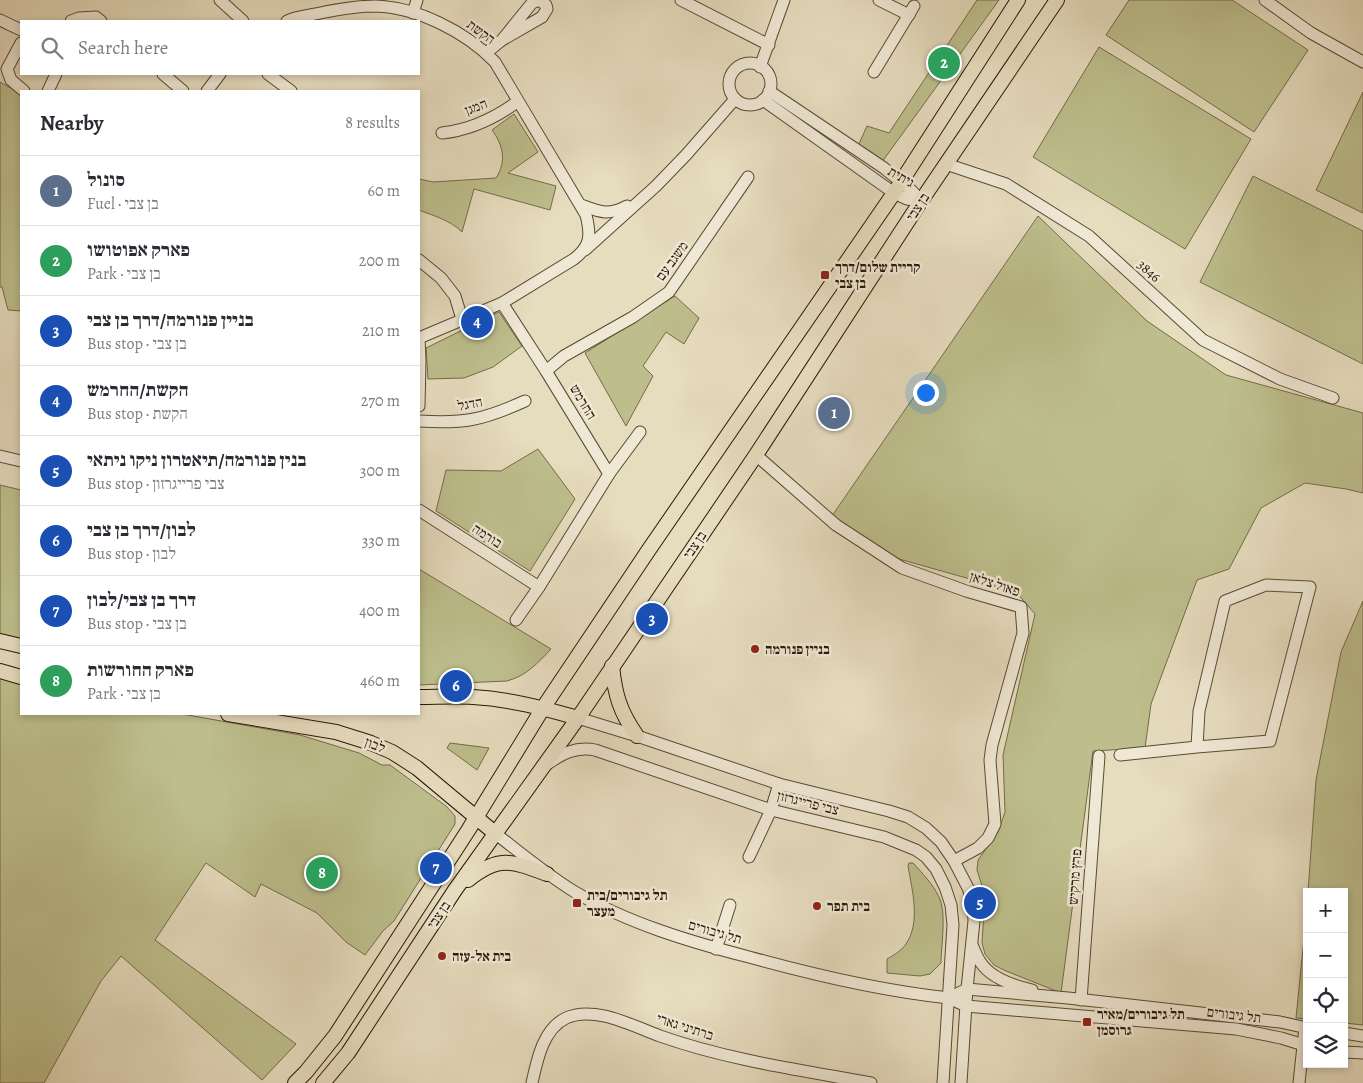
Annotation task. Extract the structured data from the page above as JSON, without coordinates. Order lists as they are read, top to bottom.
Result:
{
  "streets": {
    "main road": ["בן צבי", "לבון"],
    "street": [
      "הקשת",
      "המגן",
      "גיתית",
      "משגב עם",
      "3846",
      "החרמש",
      "הדגל",
      "בורמה",
      "פאול צלאן",
      "צבי פרייגרזון",
      "פרץ מרקיש",
      "תל גיבורים",
      "ברתיני גארי"
    ]
  },
  "crossings": [
    ["הקשת", "המגן"],
    ["גיתית", "בן צבי"],
    ["בן צבי", "3846"],
    ["בן צבי", "פאול צלאן"],
    ["בן צבי", "לבון"],
    ["בן צבי", "צבי פרייגרזון"],
    ["בן צבי", "תל גיבורים"],
    ["משגב עם", "החרמש"],
    ["פאול צלאן", "צבי פרייגרזון"],
    ["לבון", "תל גיבורים"],
    ["צבי פרייגרזון", "תל גיבורים"],
    ["פרץ מרקיש", "תל גיבורים"]
  ],
  "places": {
    "transit": ["קריית שלום/דרך בן צבי", "תל גיבורים/בית מעצר", "תל גיבורים/מאיר גרוסמן"],
    "other": ["בניין פנורמה", "בית תפר", "בית אל-עזה"]
  },
  "page": {
    "search": "Search here",
    "pins": [
      "2",
      "4",
      "1",
      "3",
      "6",
      "7",
      "8",
      "5"
    ],
    "heading": ["Nearby", "8 results"],
    "list": [
      {
        "mark": "1",
        "name": "סונול",
        "note": "Fuel · בן צבי",
        "value": "60 m"
      },
      {
        "mark": "2",
        "name": "פארק אפוטושו",
        "note": "Park · בן צבי",
        "value": "200 m"
      },
      {
        "mark": "3",
        "name": "בניין פנורמה/דרך בן צבי",
        "note": "Bus stop · בן צבי",
        "value": "210 m"
      },
      {
        "mark": "4",
        "name": "הקשת/החרמש",
        "note": "Bus stop · הקשת",
        "value": "270 m"
      },
      {
        "mark": "5",
        "name": "בנין פנורמה/תיאטרון ניקו ניתאי",
        "note": "Bus stop · צבי פרייגרזון",
        "value": "300 m"
      },
      {
        "mark": "6",
        "name": "לבון/דרך בן צבי",
        "note": "Bus stop · לבון",
        "value": "330 m"
      },
      {
        "mark": "7",
        "name": "דרך בן צבי/לבון",
        "note": "Bus stop · בן צבי",
        "value": "400 m"
      },
      {
        "mark": "8",
        "name": "פארק החורשות",
        "note": "Park · בן צבי",
        "value": "460 m"
      }
    ],
    "map_buttons": ["+", "−"]
  }
}
